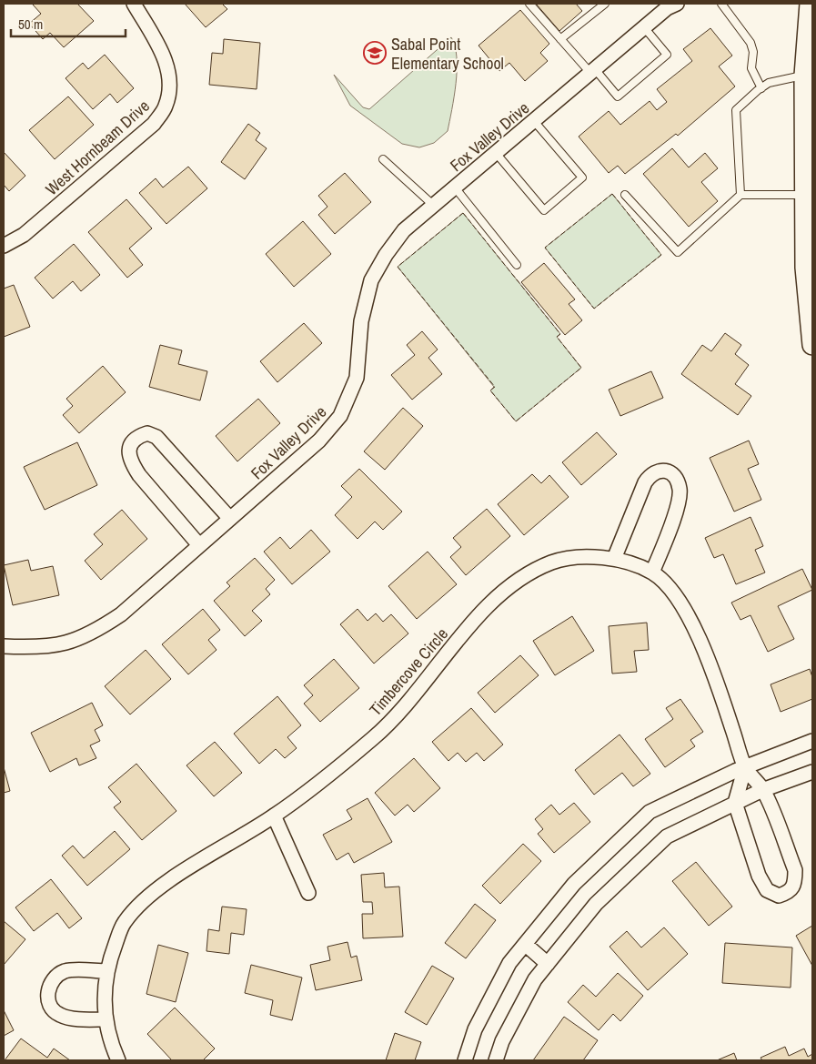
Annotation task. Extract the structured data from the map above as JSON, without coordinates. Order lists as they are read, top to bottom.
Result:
{
  "streets": {
    "street": ["Fox Valley Drive", "West Hornbeam Drive", "Timbercove Circle"]
  },
  "places": {
    "school or university": ["Sabal Point Elementary School"]
  },
  "scale_bar": "50 m"
}
